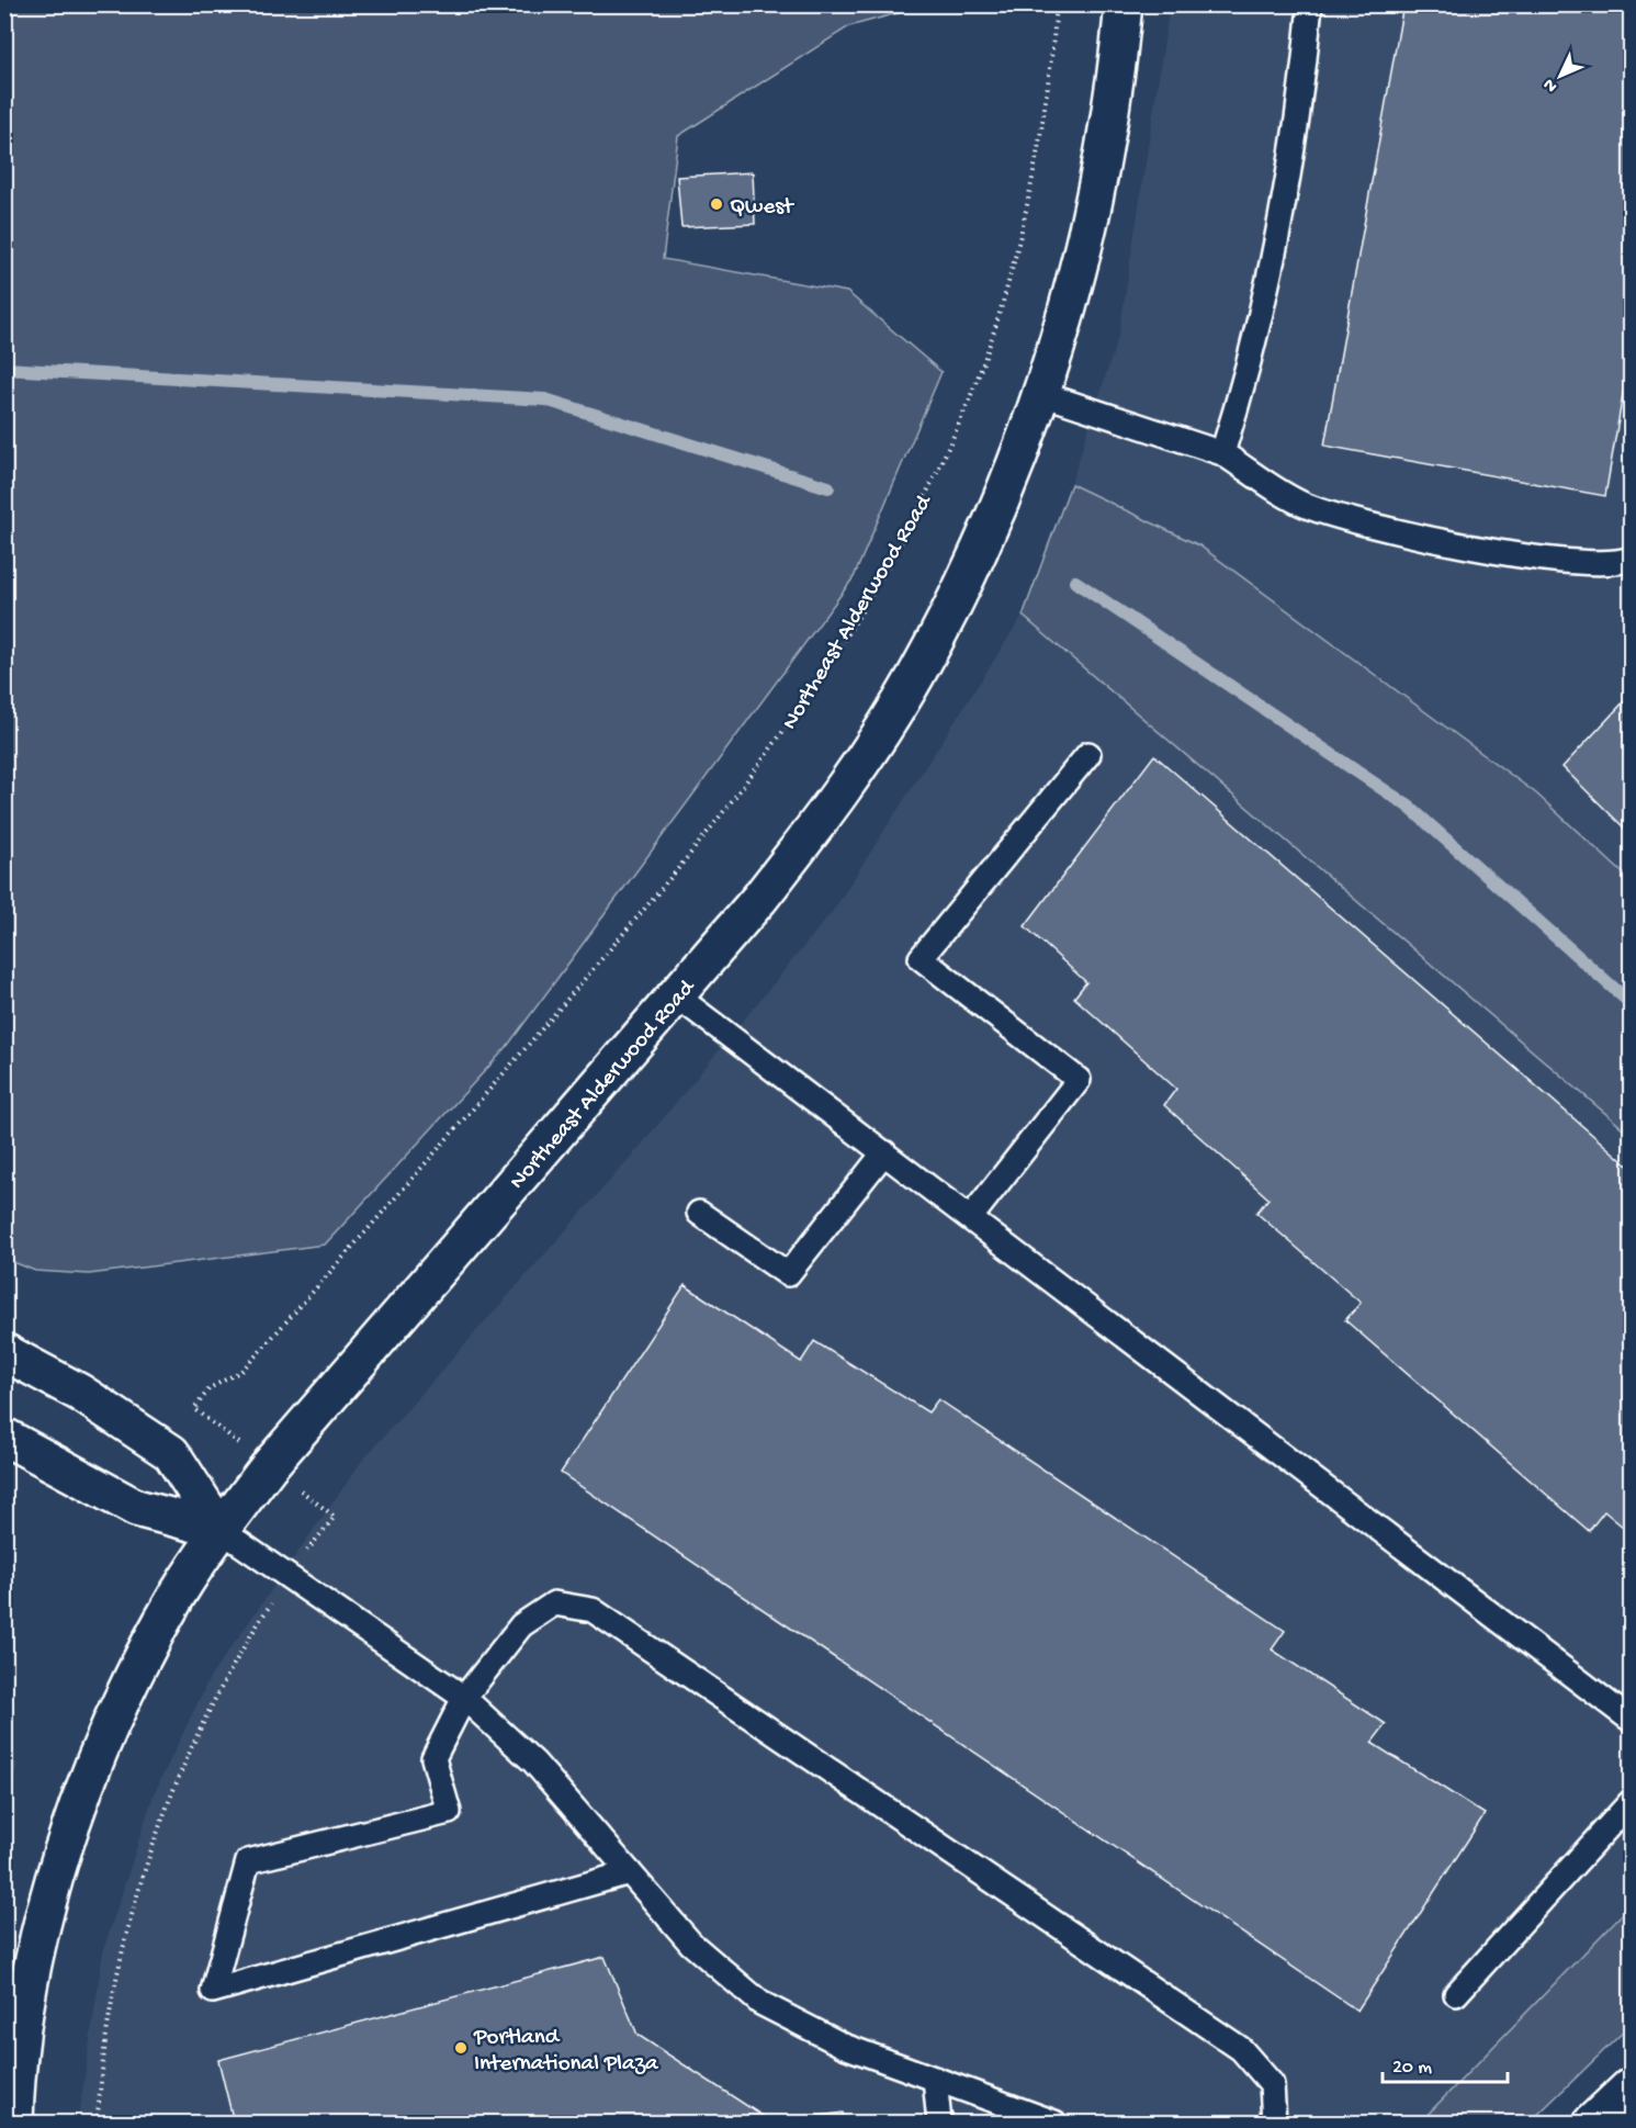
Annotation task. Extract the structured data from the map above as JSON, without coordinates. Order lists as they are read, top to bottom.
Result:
{
  "streets": {
    "street": ["Northeast Alderwood Road"]
  },
  "places": ["Qwest", "Portland International Plaza"],
  "scale_bar": "20 m",
  "north": "bottom left"
}
